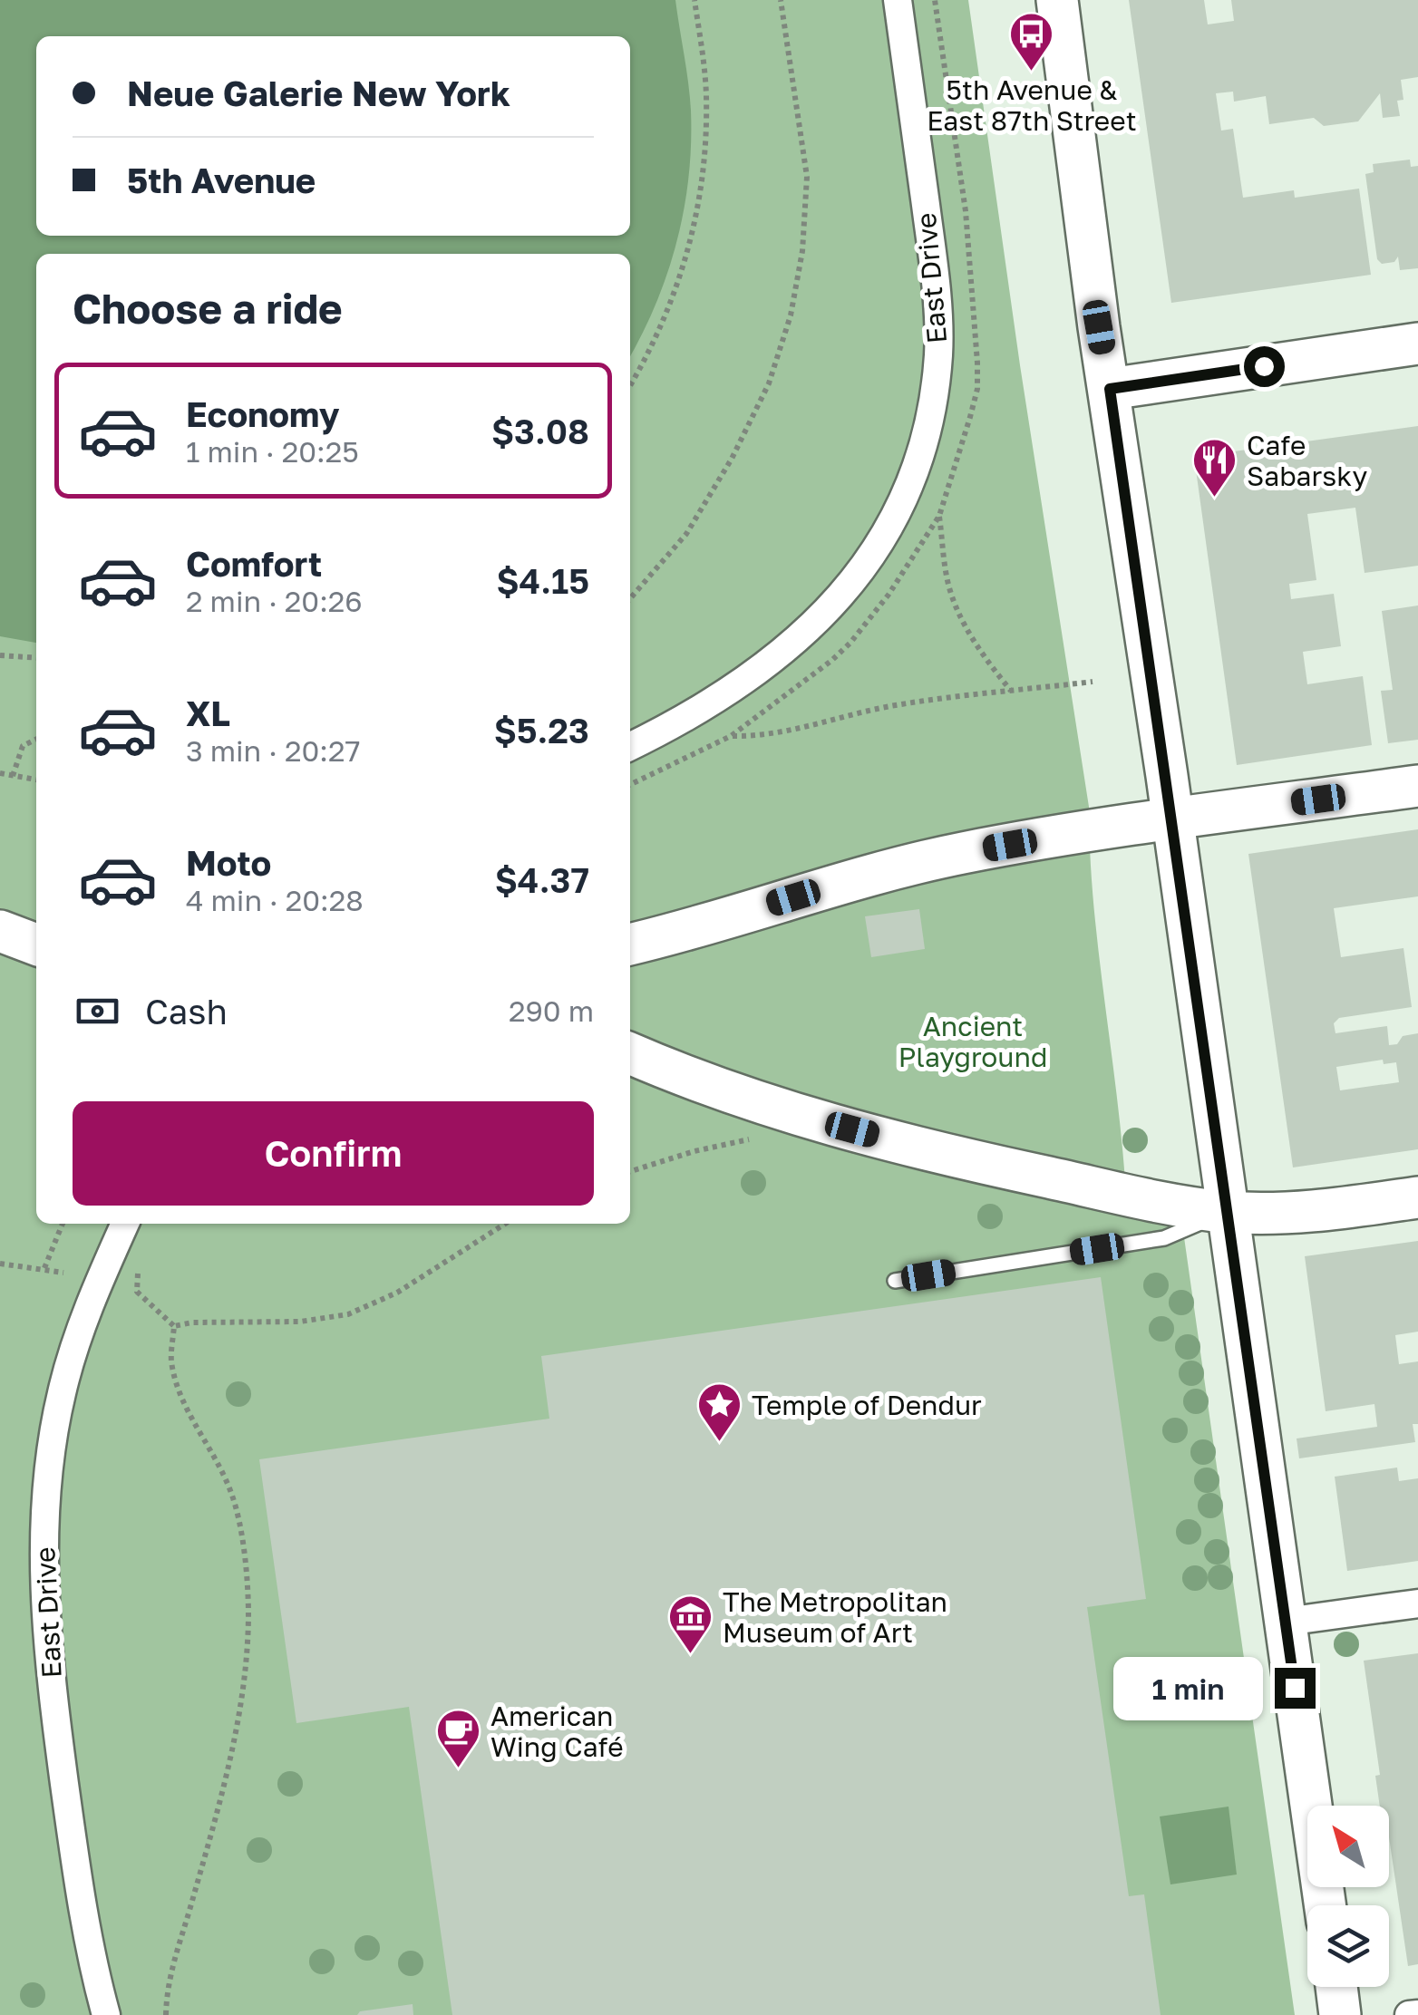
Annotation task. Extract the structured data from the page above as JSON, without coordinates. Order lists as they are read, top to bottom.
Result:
{
  "streets": {
    "street": ["East Drive"]
  },
  "parks": ["Ancient Playground"],
  "places": {
    "bus stop": ["5th Avenue & East 87th Street"],
    "restaurant": ["Cafe Sabarsky"],
    "place": ["Temple of Dendur"],
    "museum": ["The Metropolitan Museum of Art"],
    "cafe": ["American Wing Café"]
  },
  "north": "top left",
  "page": {
    "banner": ["Neue Galerie New York", "5th Avenue"],
    "heading": "Choose a ride",
    "list": [
      {
        "name": "Economy",
        "note": "1 min · 20:25",
        "value": "$3.08"
      },
      {
        "name": "Comfort",
        "note": "2 min · 20:26",
        "value": "$4.15"
      },
      {
        "name": "XL",
        "note": "3 min · 20:27",
        "value": "$5.23"
      },
      {
        "name": "Moto",
        "note": "4 min · 20:28",
        "value": "$4.37"
      }
    ],
    "pay": ["Cash", "290 m"],
    "buttons": "Confirm",
    "bubble": "1 min"
  }
}
